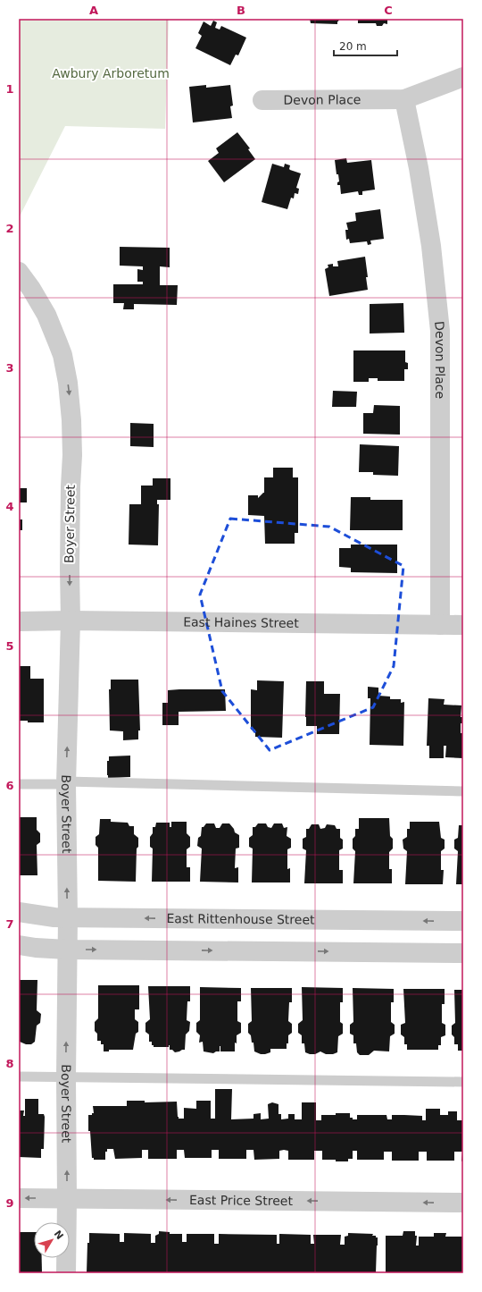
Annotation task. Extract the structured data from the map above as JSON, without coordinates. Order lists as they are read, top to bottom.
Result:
{
  "streets": {
    "street": [
      "Devon Place",
      "Boyer Street",
      "East Haines Street",
      "East Rittenhouse Street",
      "East Price Street"
    ]
  },
  "crossings": [
    ["Devon Place", "East Haines Street"],
    ["Boyer Street", "East Haines Street"],
    ["Boyer Street", "East Rittenhouse Street"],
    ["Boyer Street", "East Price Street"]
  ],
  "one_way": ["East Price Street"],
  "parks": ["Awbury Arboretum"],
  "scale_bar": "20 m",
  "north": "top right",
  "grid": {
    "columns": ["A", "B", "C"],
    "rows": [
      "1",
      "2",
      "3",
      "4",
      "5",
      "6",
      "7",
      "8",
      "9"
    ]
  }
}
